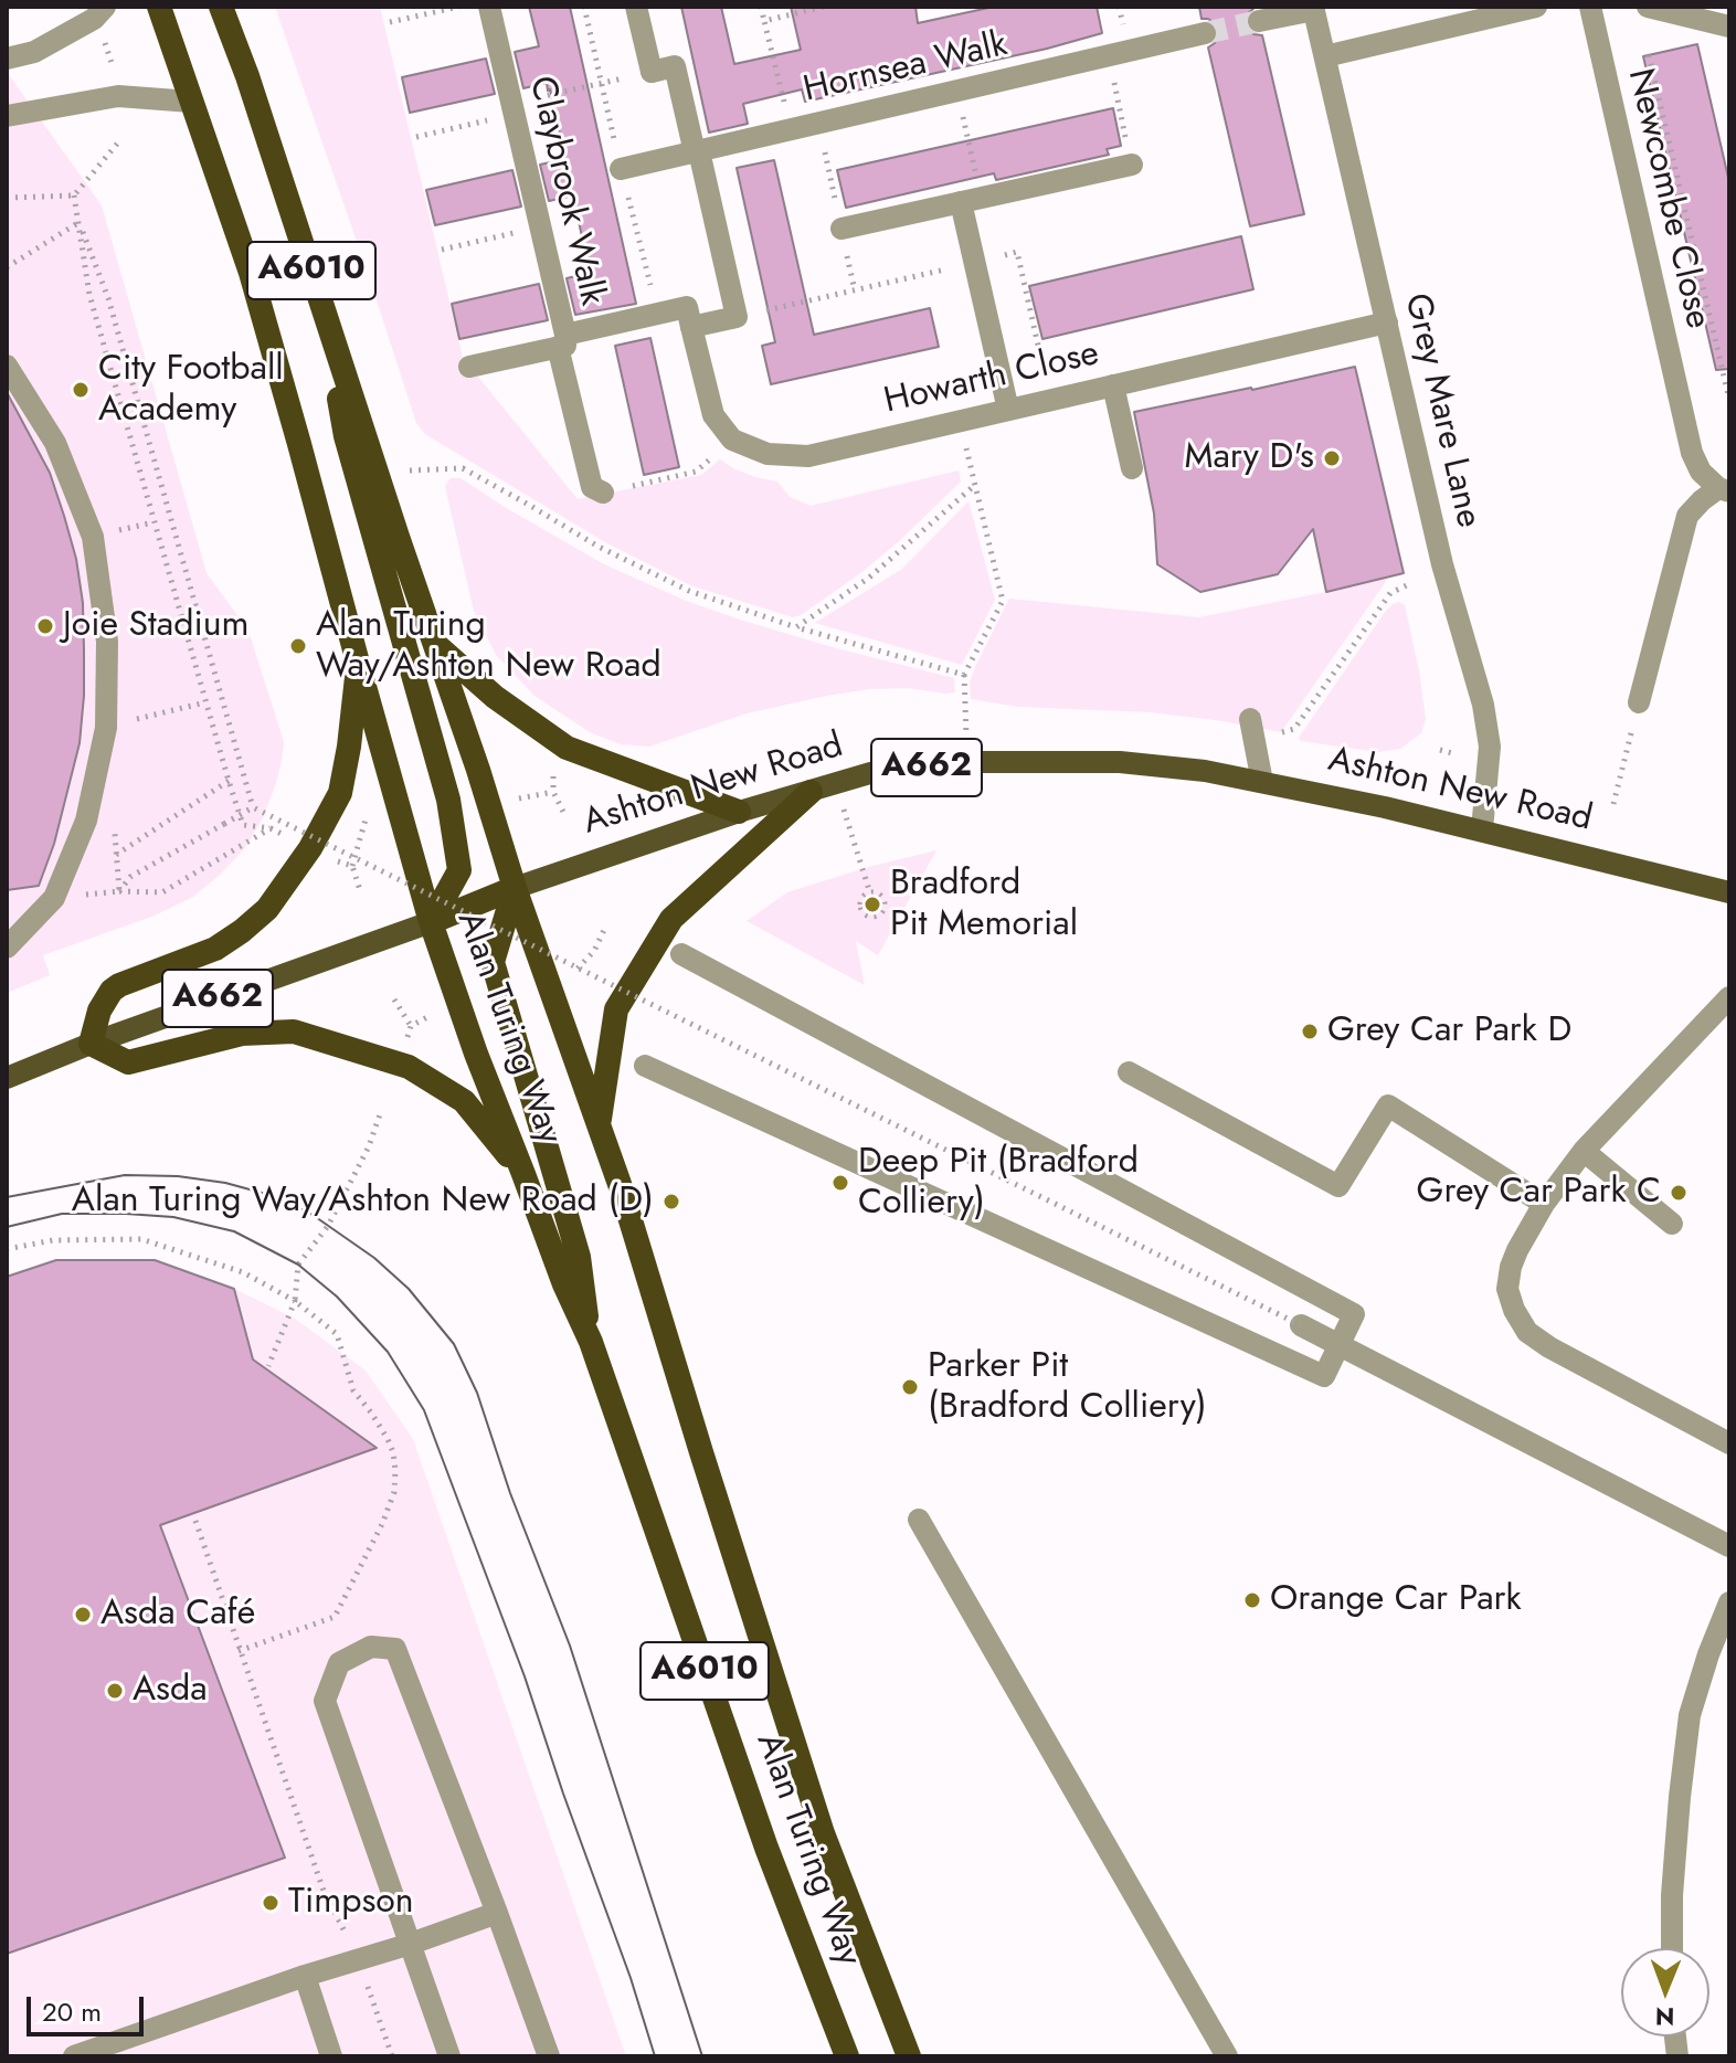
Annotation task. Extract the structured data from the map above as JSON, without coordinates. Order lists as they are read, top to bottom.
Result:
{
  "streets": {
    "highway": ["A6010", "Ashton New Road", "Alan Turing Way"],
    "main road": ["A662"],
    "street": [
      "Hornsea Walk",
      "Claybrook Walk",
      "Newcombe Close",
      "Howarth Close",
      "Grey Mare Lane"
    ]
  },
  "crossings": [
    ["Howarth Close", "Grey Mare Lane"],
    ["Grey Mare Lane", "Ashton New Road"],
    ["Ashton New Road", "Alan Turing Way"]
  ],
  "places": [
    "City Football Academy",
    "Mary D's",
    "Joie Stadium",
    "Alan Turing Way/Ashton New Road",
    "Bradford Pit Memorial",
    "Grey Car Park D",
    "Deep Pit (Bradford Colliery)",
    "Grey Car Park C",
    "Alan Turing Way/Ashton New Road (D)",
    "Parker Pit (Bradford Colliery)",
    "Orange Car Park",
    "Asda Café",
    "Asda",
    "Timpson"
  ],
  "scale_bar": "20 m",
  "north": "bottom"
}
